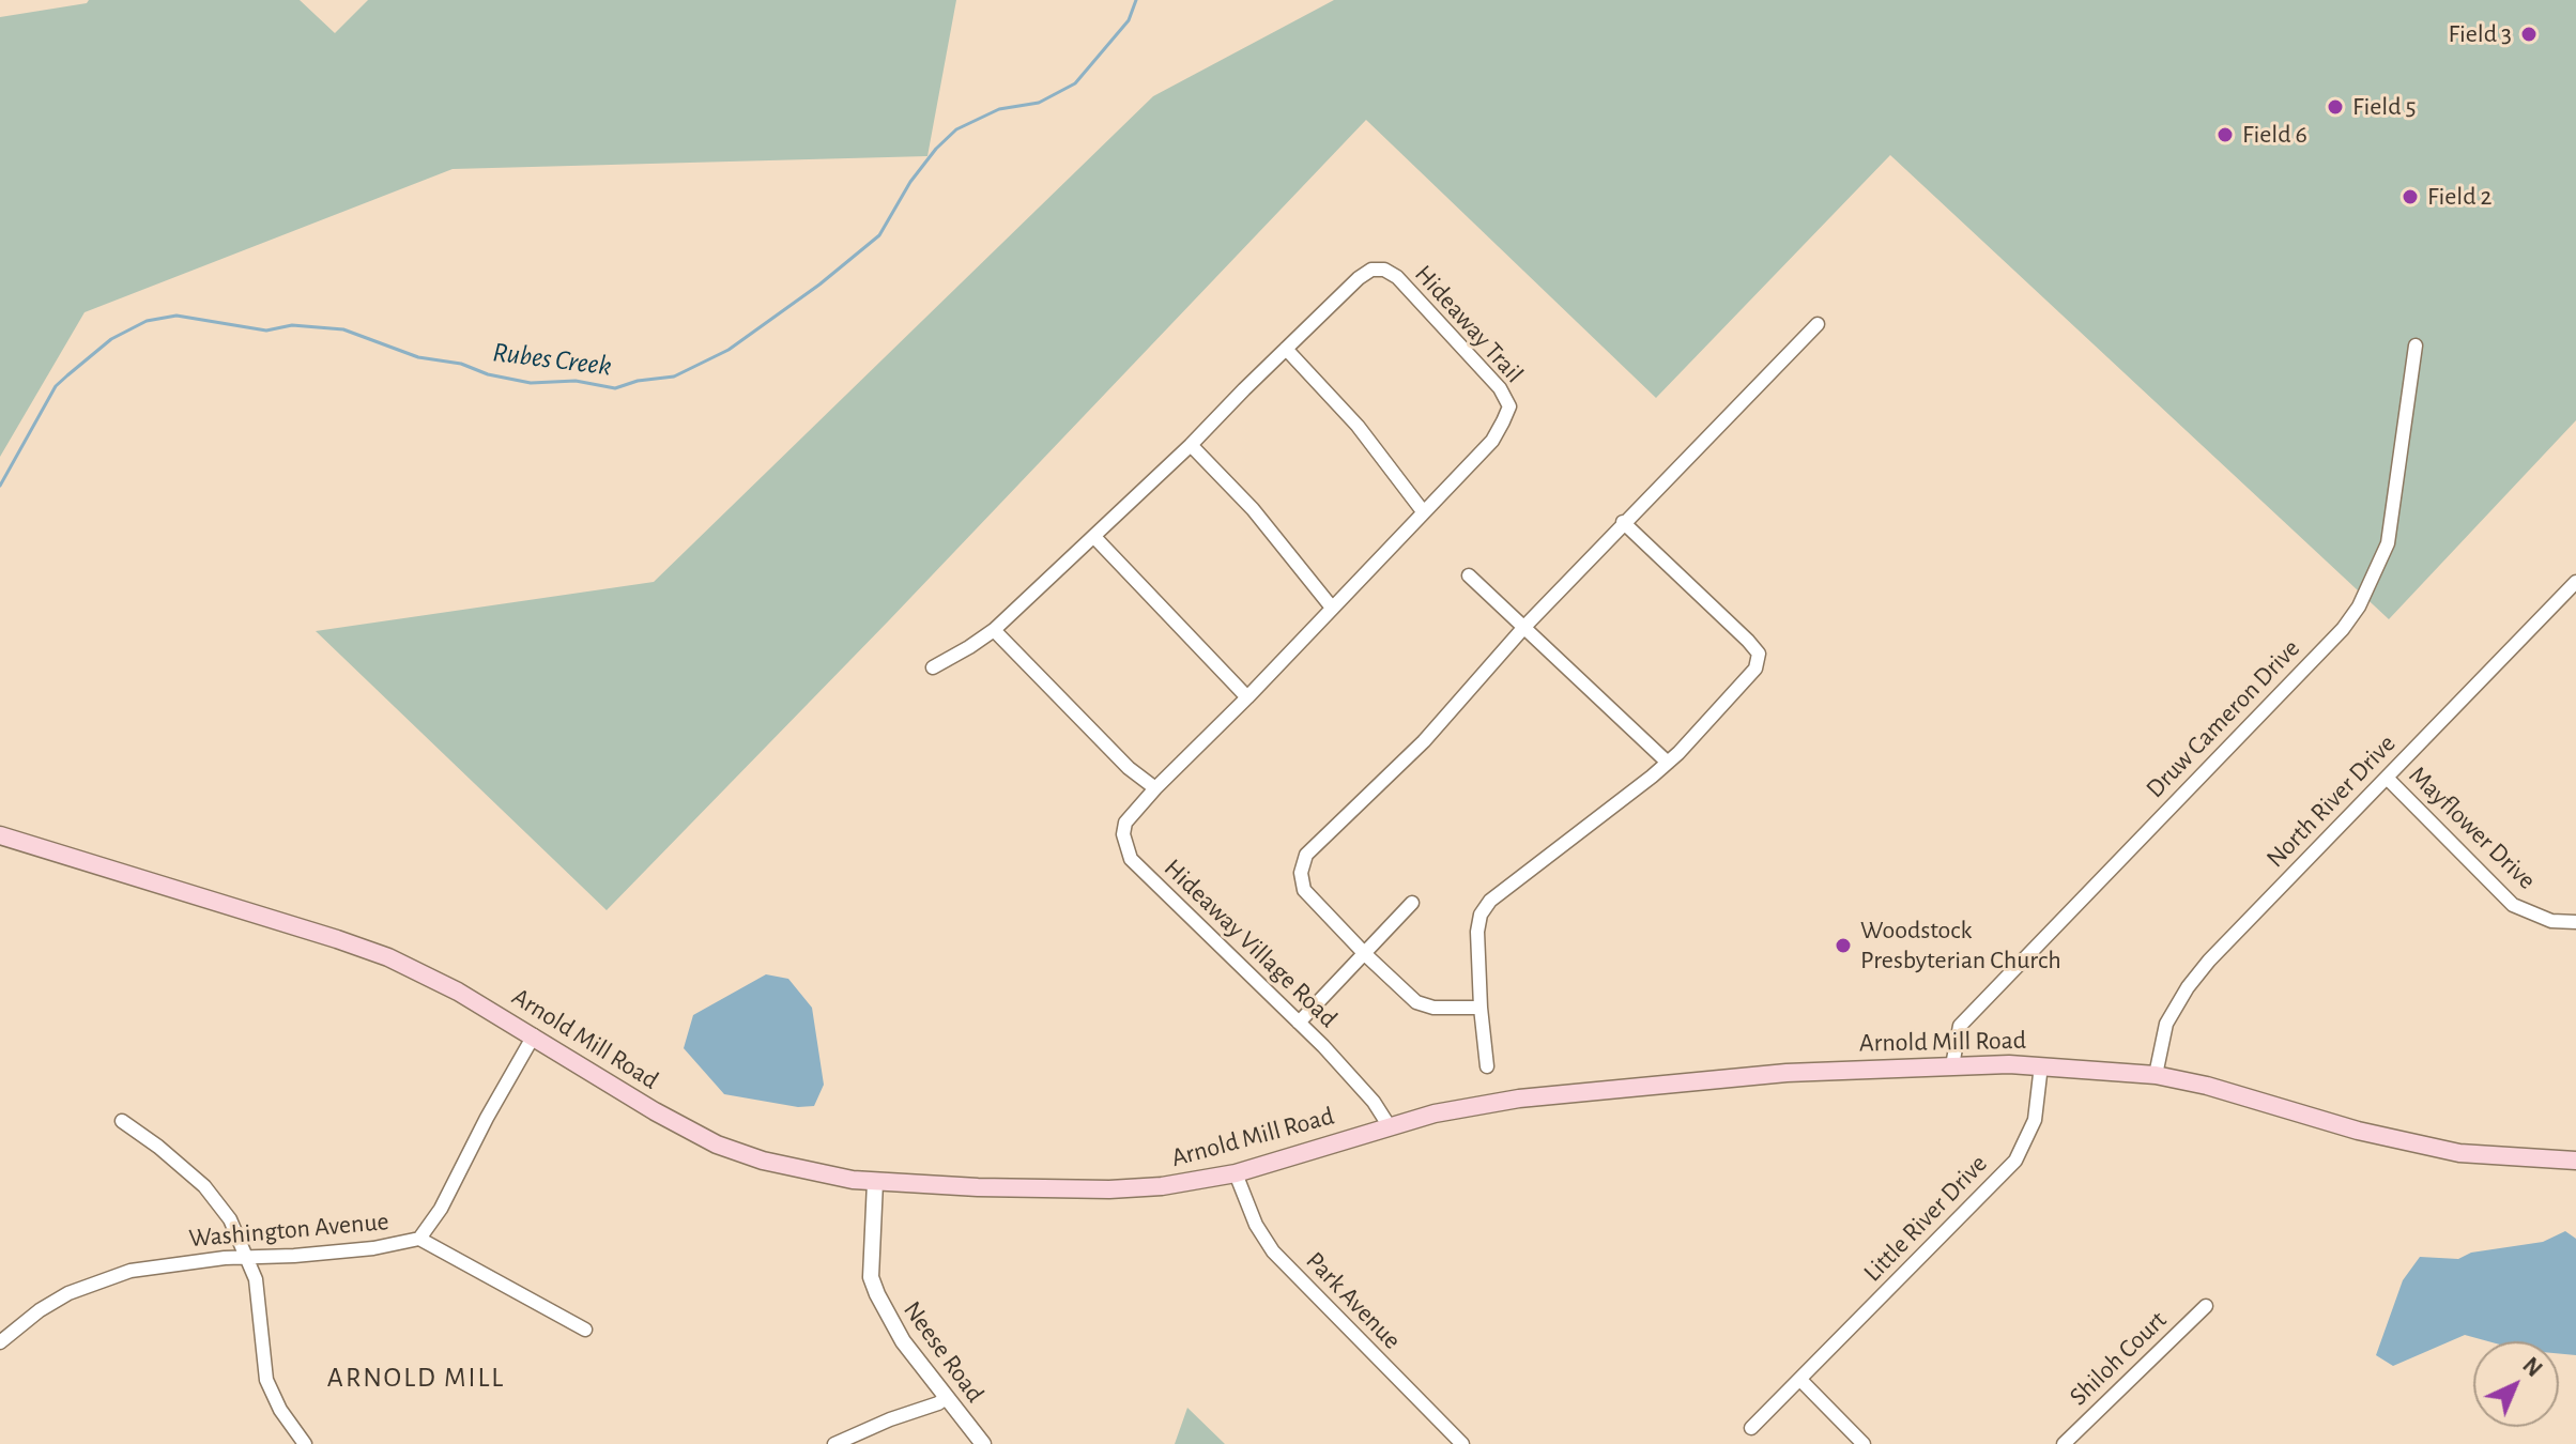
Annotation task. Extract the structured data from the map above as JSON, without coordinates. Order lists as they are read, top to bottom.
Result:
{
  "streets": {
    "main road": ["Arnold Mill Road"],
    "street": [
      "Hideaway Trail",
      "Druw Cameron Drive",
      "North River Drive",
      "Mayflower Drive",
      "Hideaway Village Road",
      "Little River Drive",
      "Washington Avenue",
      "Park Avenue",
      "Neese Road",
      "Shiloh Court"
    ]
  },
  "crossings": [
    ["Hideaway Trail", "Hideaway Village Road"],
    ["Druw Cameron Drive", "Arnold Mill Road"],
    ["North River Drive", "Mayflower Drive"],
    ["North River Drive", "Arnold Mill Road"],
    ["Hideaway Village Road", "Arnold Mill Road"],
    ["Arnold Mill Road", "Little River Drive"],
    ["Arnold Mill Road", "Washington Avenue"],
    ["Arnold Mill Road", "Park Avenue"],
    ["Arnold Mill Road", "Neese Road"]
  ],
  "districts": ["ARNOLD MILL"],
  "water": ["Rubes Creek"],
  "places": [
    "Field 3",
    "Field 5",
    "Field 6",
    "Field 2",
    "Woodstock Presbyterian Church"
  ],
  "north": "top right"
}
